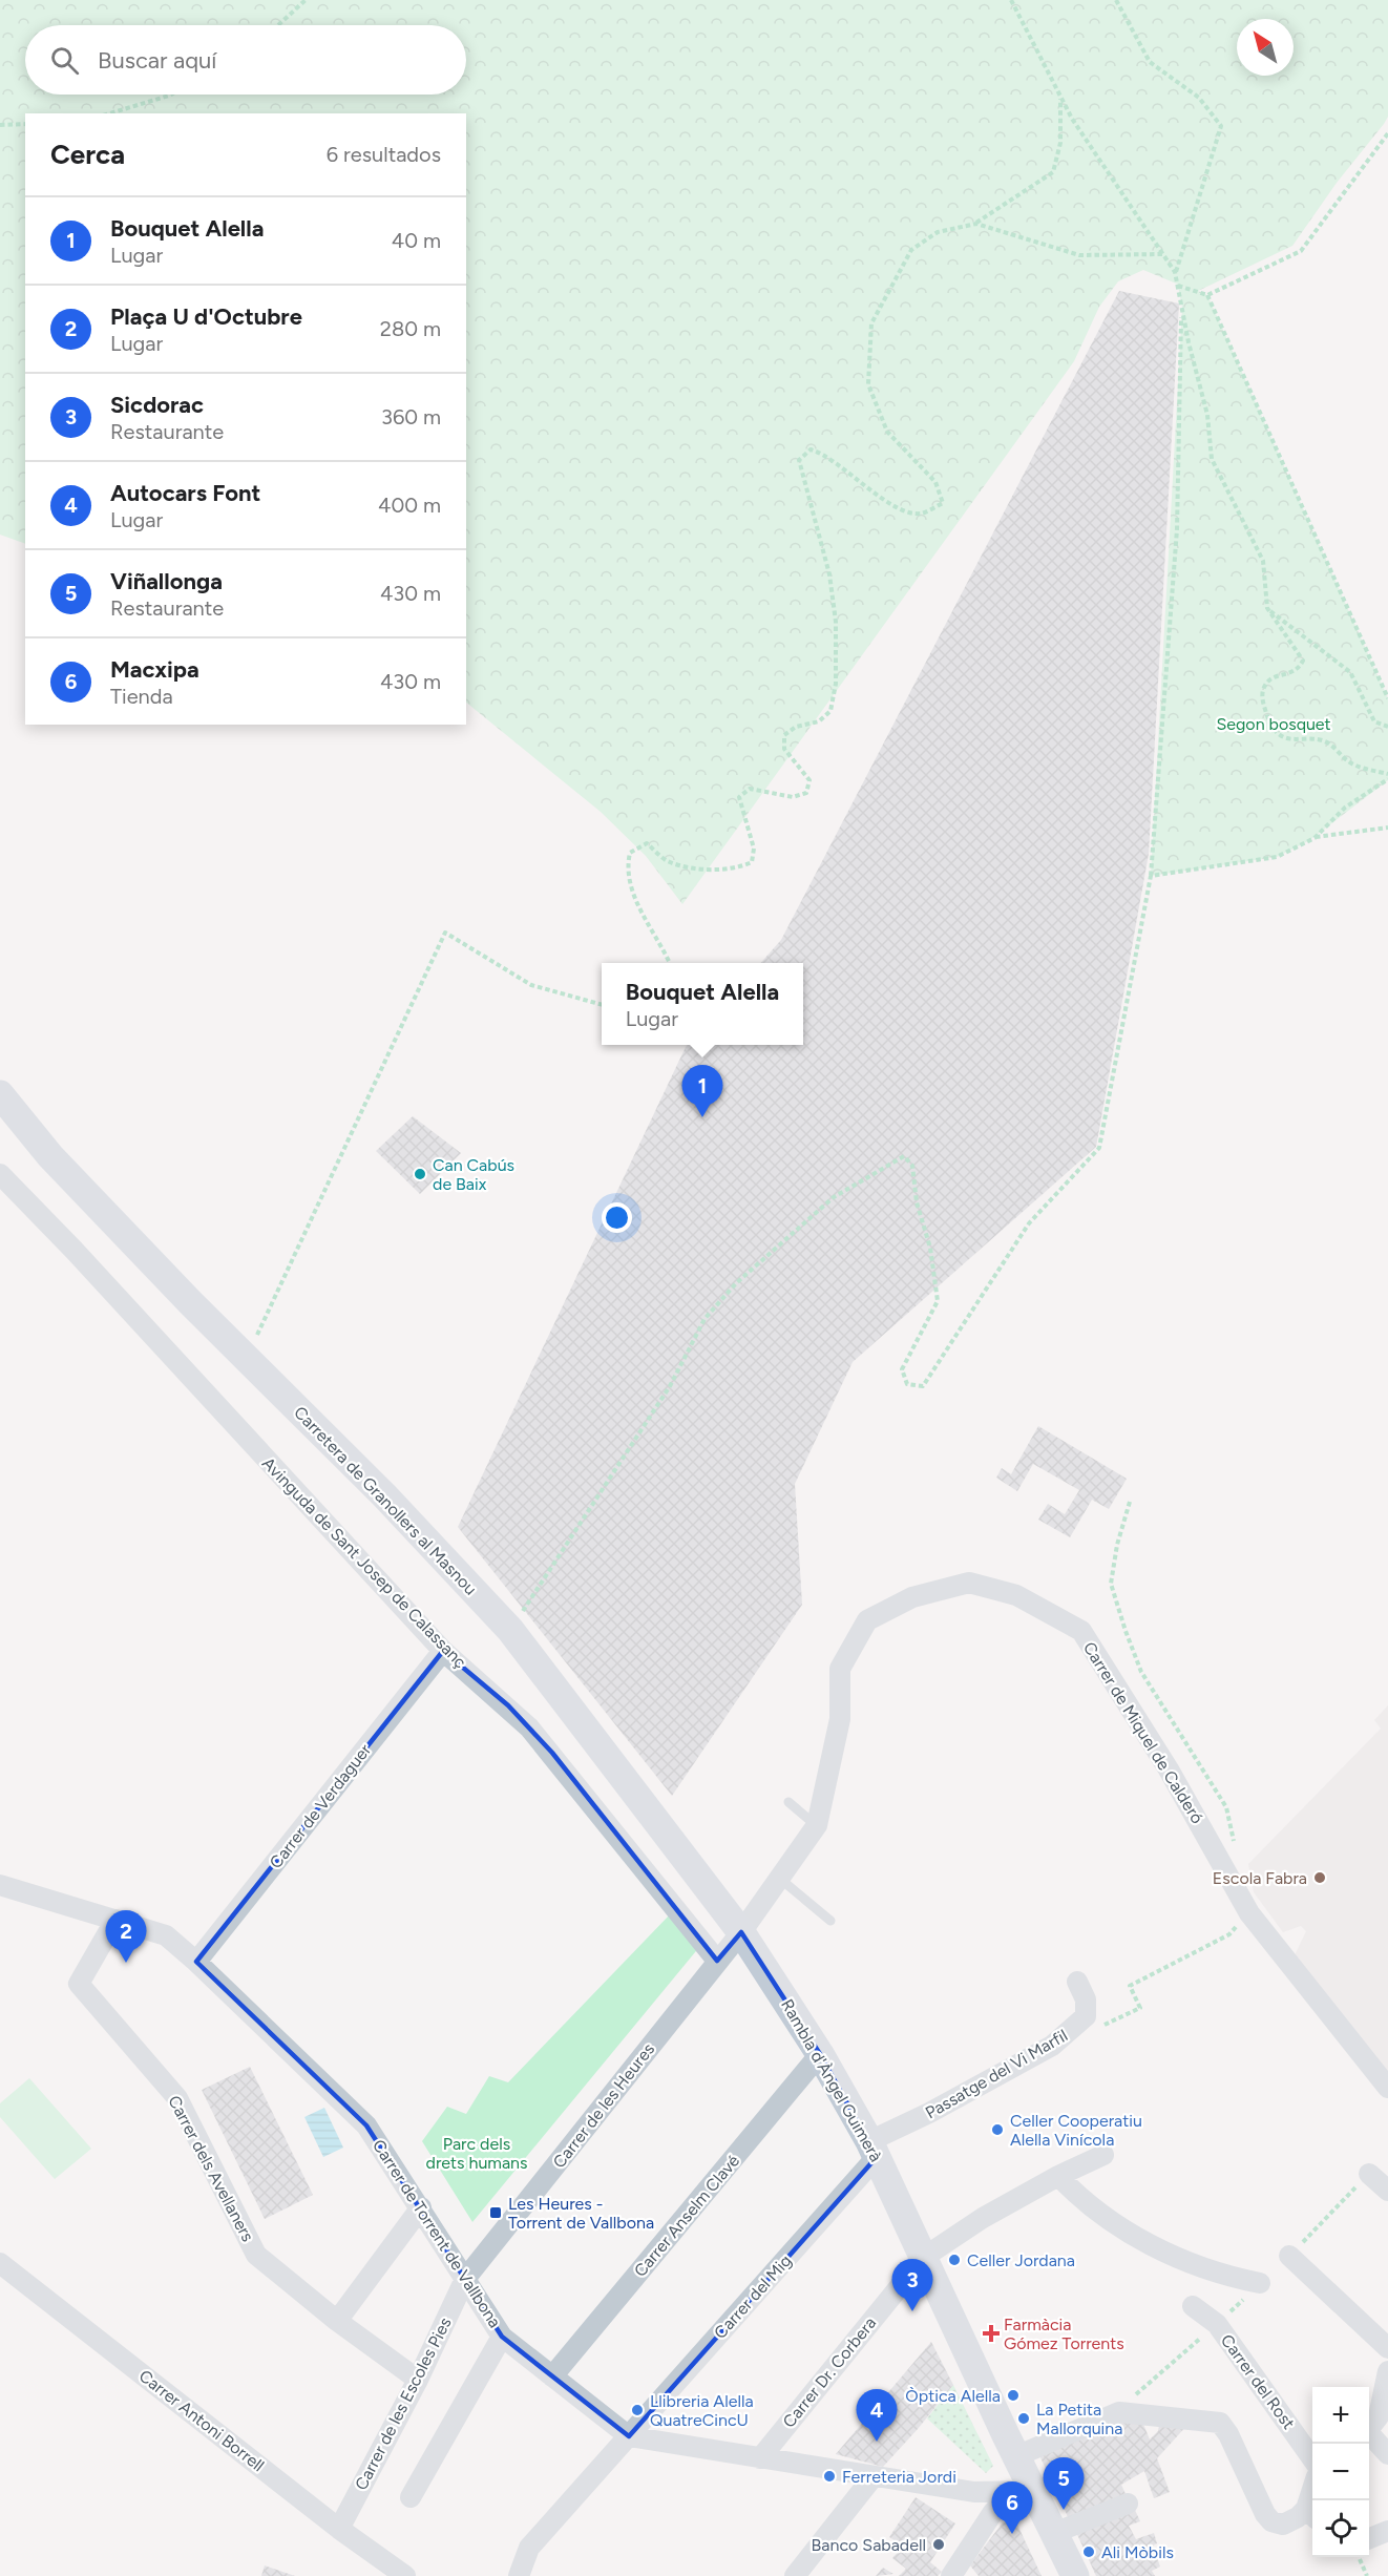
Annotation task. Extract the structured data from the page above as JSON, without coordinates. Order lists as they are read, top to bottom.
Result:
{
  "streets": {
    "main road": ["Carretera de Granollers al Masnou", "Rambla d'Àngel Guimerà"],
    "street": [
      "Avinguda de Sant Josep de Calassanç",
      "Carrer de Miquel de Calderó",
      "Carrer de Verdaguer",
      "Passatge del Vi Marfil",
      "Carrer de les Heures",
      "Carrer dels Avellaners",
      "Carrer Anselm Clavé",
      "Carrer de Torrent de Vallbona",
      "Carrer del Mig",
      "Carrer Dr. Corbera",
      "Carrer del Rost",
      "Carrer de les Escoles Pies",
      "Carrer Antoni Borrell"
    ]
  },
  "crossings": [
    ["Carretera de Granollers al Masnou", "Carrer de Miquel de Calderó"],
    ["Carretera de Granollers al Masnou", "Rambla d'Àngel Guimerà"],
    ["Carretera de Granollers al Masnou", "Carrer de les Heures"],
    ["Avinguda de Sant Josep de Calassanç", "Carrer de Verdaguer"],
    ["Avinguda de Sant Josep de Calassanç", "Carrer de les Heures"],
    ["Carrer de Miquel de Calderó", "Rambla d'Àngel Guimerà"],
    ["Carrer de Miquel de Calderó", "Carrer de les Heures"],
    ["Carrer de Verdaguer", "Carrer de Torrent de Vallbona"],
    ["Passatge del Vi Marfil", "Rambla d'Àngel Guimerà"],
    ["Passatge del Vi Marfil", "Carrer del Mig"],
    ["Rambla d'Àngel Guimerà", "Carrer de les Heures"],
    ["Rambla d'Àngel Guimerà", "Carrer Anselm Clavé"],
    ["Rambla d'Àngel Guimerà", "Carrer de Torrent de Vallbona"],
    ["Rambla d'Àngel Guimerà", "Carrer del Mig"],
    ["Rambla d'Àngel Guimerà", "Carrer Dr. Corbera"],
    ["Carrer de les Heures", "Carrer de Torrent de Vallbona"],
    ["Carrer de les Heures", "Carrer de les Escoles Pies"],
    ["Carrer dels Avellaners", "Carrer de Torrent de Vallbona"],
    ["Carrer dels Avellaners", "Carrer de les Escoles Pies"],
    ["Carrer Anselm Clavé", "Carrer de Torrent de Vallbona"],
    ["Carrer de Torrent de Vallbona", "Carrer del Mig"],
    ["Carrer de Torrent de Vallbona", "Carrer Dr. Corbera"],
    ["Carrer de Torrent de Vallbona", "Carrer de les Escoles Pies"],
    ["Carrer de les Escoles Pies", "Carrer Antoni Borrell"]
  ],
  "parks": ["Segon bosquet", "Parc dels drets humans"],
  "places": {
    "other": [
      "Can Cabús de Baix",
      "Escola Fabra",
      "Celler Cooperatiu Alella Vinícola",
      "Celler Jordana",
      "Òptica Alella",
      "Llibreria Alella QuatreCincU",
      "La Petita Mallorquina",
      "Ferreteria Jordi",
      "Banco Sabadell",
      "Ali Mòbils"
    ],
    "transit": ["Les Heures - Torrent de Vallbona"],
    "health": ["Farmàcia Gómez Torrents"]
  },
  "north": "top left",
  "page": {
    "search": "Buscar aquí",
    "heading": ["Cerca", "6 resultados"],
    "list": [
      {
        "mark": "1",
        "name": "Bouquet Alella",
        "note": "Lugar",
        "value": "40 m"
      },
      {
        "mark": "2",
        "name": "Plaça U d'Octubre",
        "note": "Lugar",
        "value": "280 m"
      },
      {
        "mark": "3",
        "name": "Sicdorac",
        "note": "Restaurante",
        "value": "360 m"
      },
      {
        "mark": "4",
        "name": "Autocars Font",
        "note": "Lugar",
        "value": "400 m"
      },
      {
        "mark": "5",
        "name": "Viñallonga",
        "note": "Restaurante",
        "value": "430 m"
      },
      {
        "mark": "6",
        "name": "Macxipa",
        "note": "Tienda",
        "value": "430 m"
      }
    ],
    "popup": ["Bouquet Alella", "Lugar"],
    "pins": [
      "1",
      "2",
      "3",
      "4",
      "5",
      "6"
    ],
    "map_buttons": ["+", "−"]
  }
}
